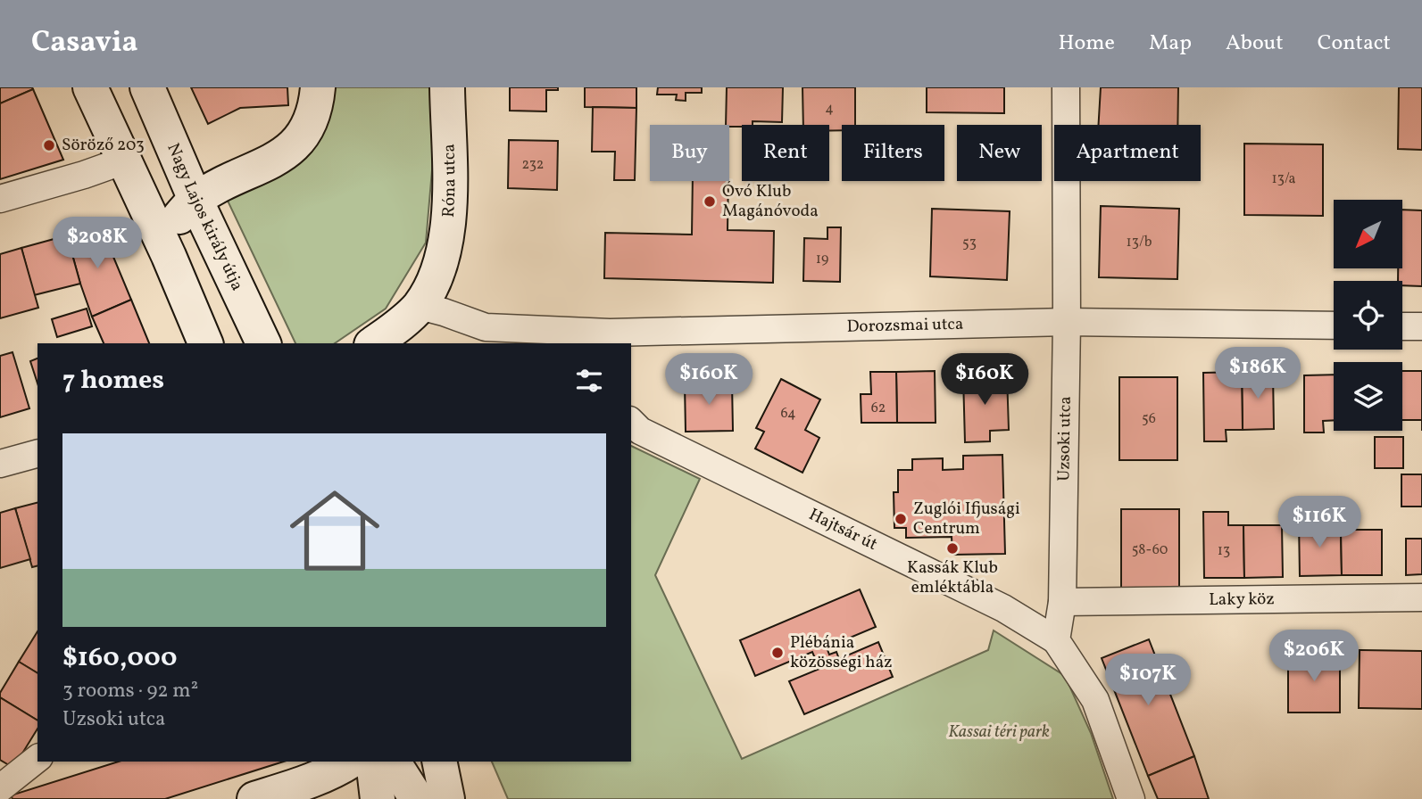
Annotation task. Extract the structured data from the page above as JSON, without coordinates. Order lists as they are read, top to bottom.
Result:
{
  "streets": {
    "street": [
      "Róna utca",
      "Nagy Lajos király útja",
      "Dorozsmai utca",
      "Uzsoki utca",
      "Hajtsár út",
      "Laky köz"
    ]
  },
  "crossings": [
    ["Dorozsmai utca", "Uzsoki utca"],
    ["Uzsoki utca", "Hajtsár út"],
    ["Uzsoki utca", "Laky köz"]
  ],
  "parks": ["Kassai téri park"],
  "places": [
    "Söröző 203",
    "Óvó Klub Magánóvoda",
    "Zuglói Ifjusági Centrum",
    "Kassák Klub emléktábla",
    "Plébánia közösségi ház"
  ],
  "house_numbers": [
    "4",
    "232",
    "13/a",
    "13/b",
    "53",
    "19",
    "62",
    "64",
    "56",
    "58-60",
    "13"
  ],
  "north": "bottom left",
  "page": {
    "header": "Casavia",
    "nav": [
      "Home",
      "Map",
      "About",
      "Contact"
    ],
    "chip": [
      "Buy",
      "Rent",
      "Filters",
      "New",
      "Apartment"
    ],
    "price": [
      "$208K",
      "$186K",
      "$160K",
      "$160K",
      "$116K",
      "$206K",
      "$107K"
    ],
    "heading": "7 homes",
    "list": [
      {
        "name": "$160,000",
        "note": "3 rooms · 92 m² · Uzsoki utca"
      }
    ]
  }
}
